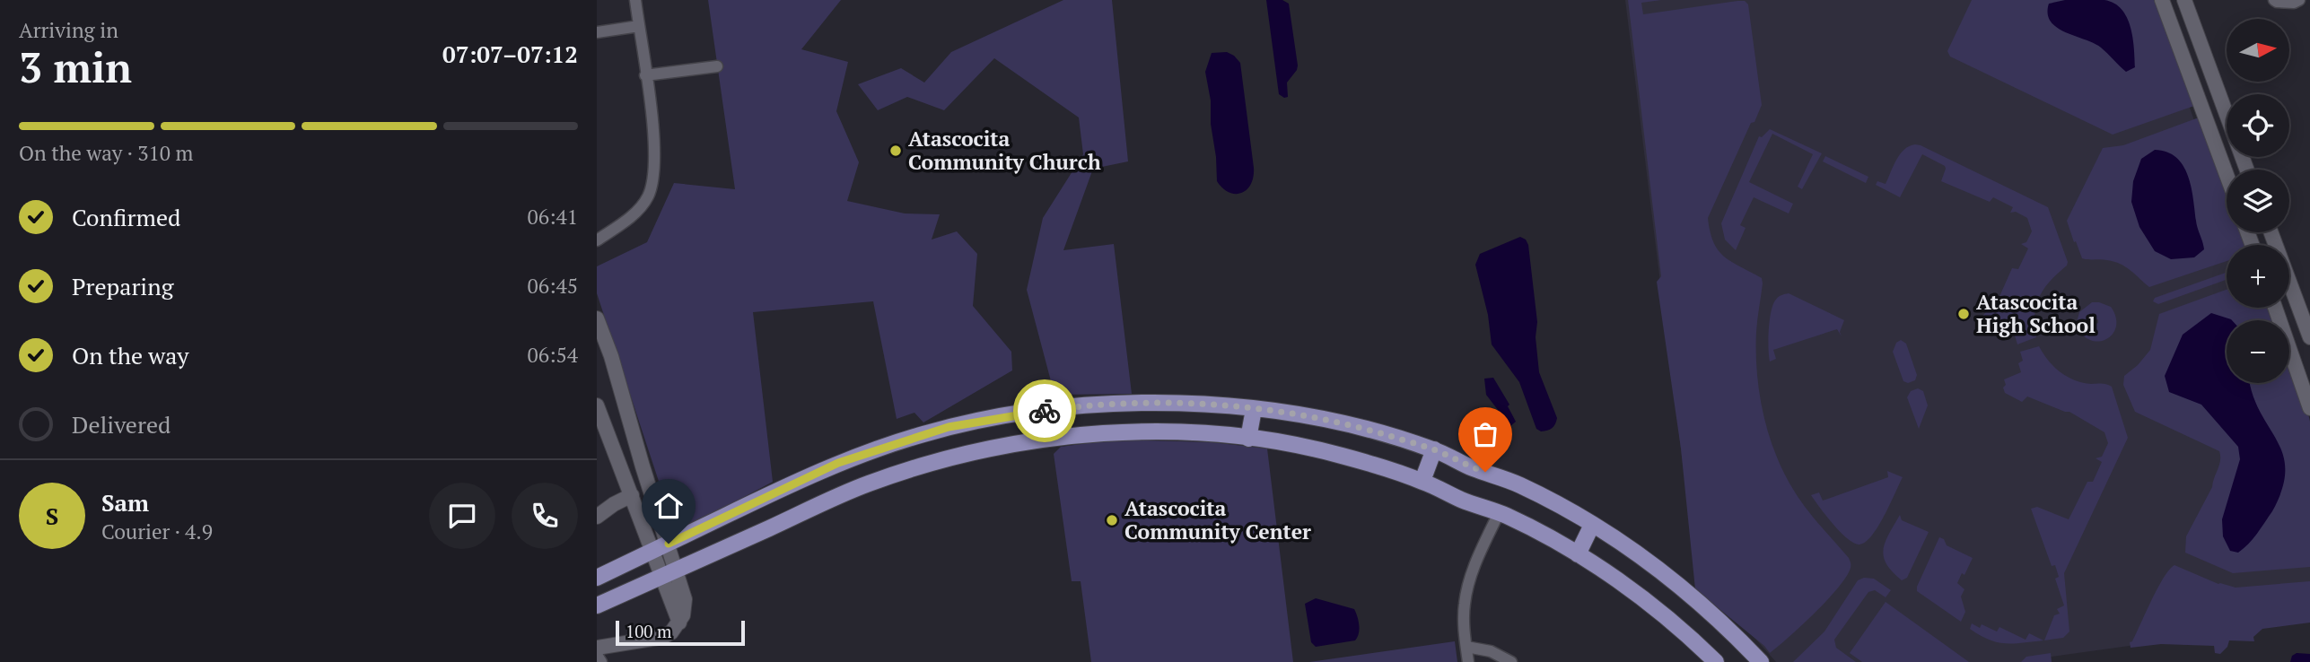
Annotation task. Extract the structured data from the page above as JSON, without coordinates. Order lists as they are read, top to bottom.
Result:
{
  "places": ["Atascocita Community Church", "Atascocita High School", "Atascocita Community Center"],
  "scale_bar": "100 m",
  "north": "right",
  "page": {
    "heading": ["3 min", "Arriving in", "07:07–07:12"],
    "panel": ["Sam", "Courier · 4.9"],
    "map_buttons": ["+", "−"],
    "bar": "On the way · 310 m",
    "list": [
      ["Confirmed", "06:41"],
      ["Preparing", "06:45"],
      ["On the way", "06:54"],
      "Delivered"
    ],
    "round": "S",
    "scale": "100 m"
  }
}
